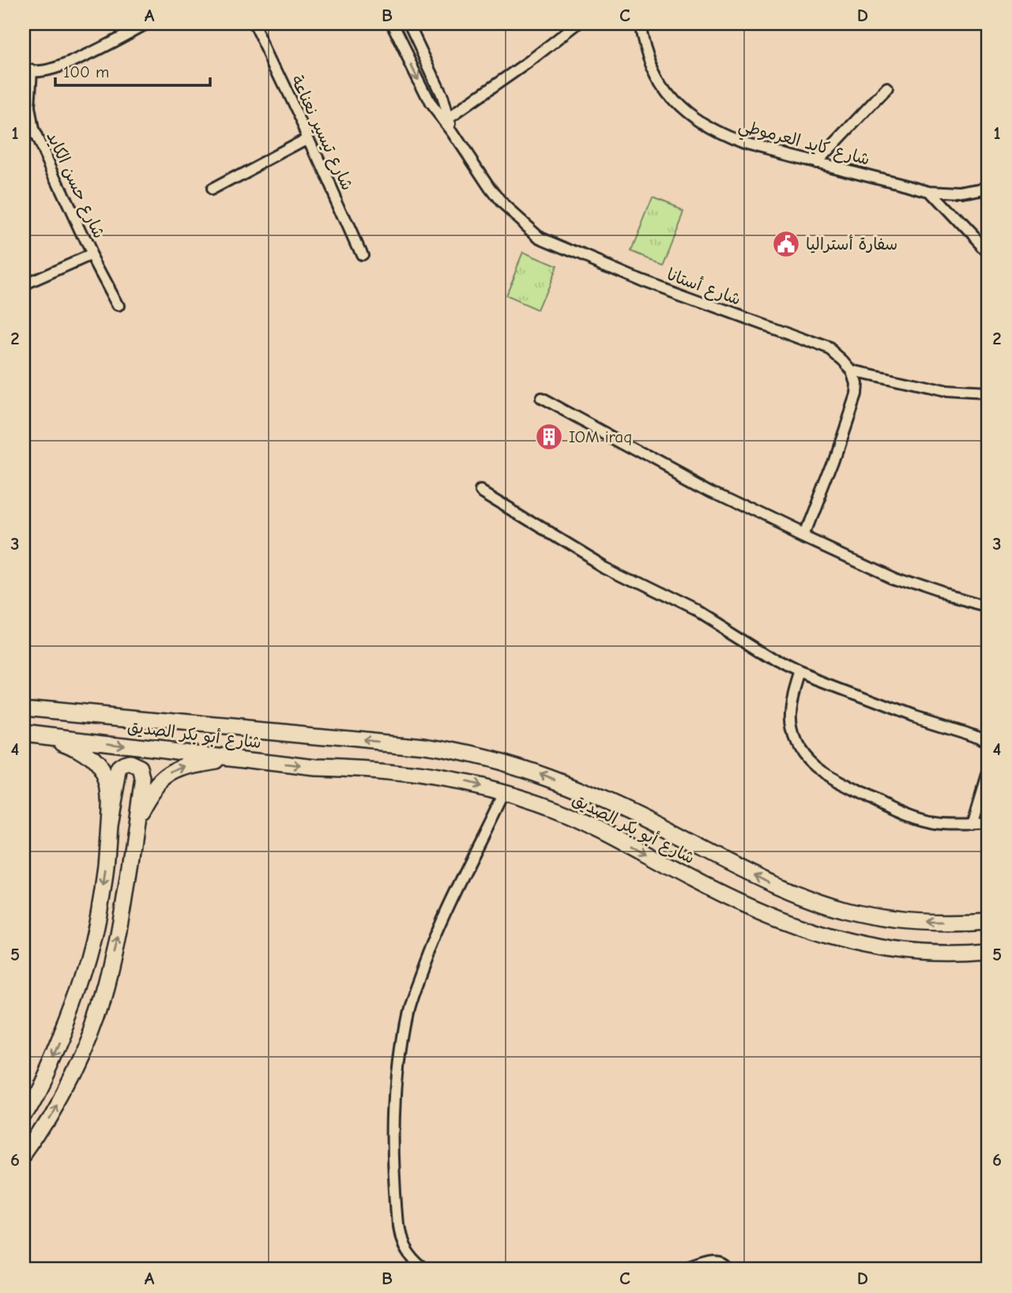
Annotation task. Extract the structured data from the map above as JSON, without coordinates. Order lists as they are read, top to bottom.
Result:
{
  "streets": {
    "main road": ["شارع أبو بكر الصديق"],
    "street": [
      "شارع تيسير نعناعة",
      "شارع كايد العرموطي",
      "شارع حسن الكايد",
      "شارع أستانا"
    ]
  },
  "places": {
    "public building": ["سفارة أستراليا"],
    "building": ["IOM iraq"]
  },
  "scale_bar": "100 m",
  "grid": {
    "columns": [
      "A",
      "B",
      "C",
      "D"
    ],
    "rows": [
      "1",
      "2",
      "3",
      "4",
      "5",
      "6"
    ]
  }
}
